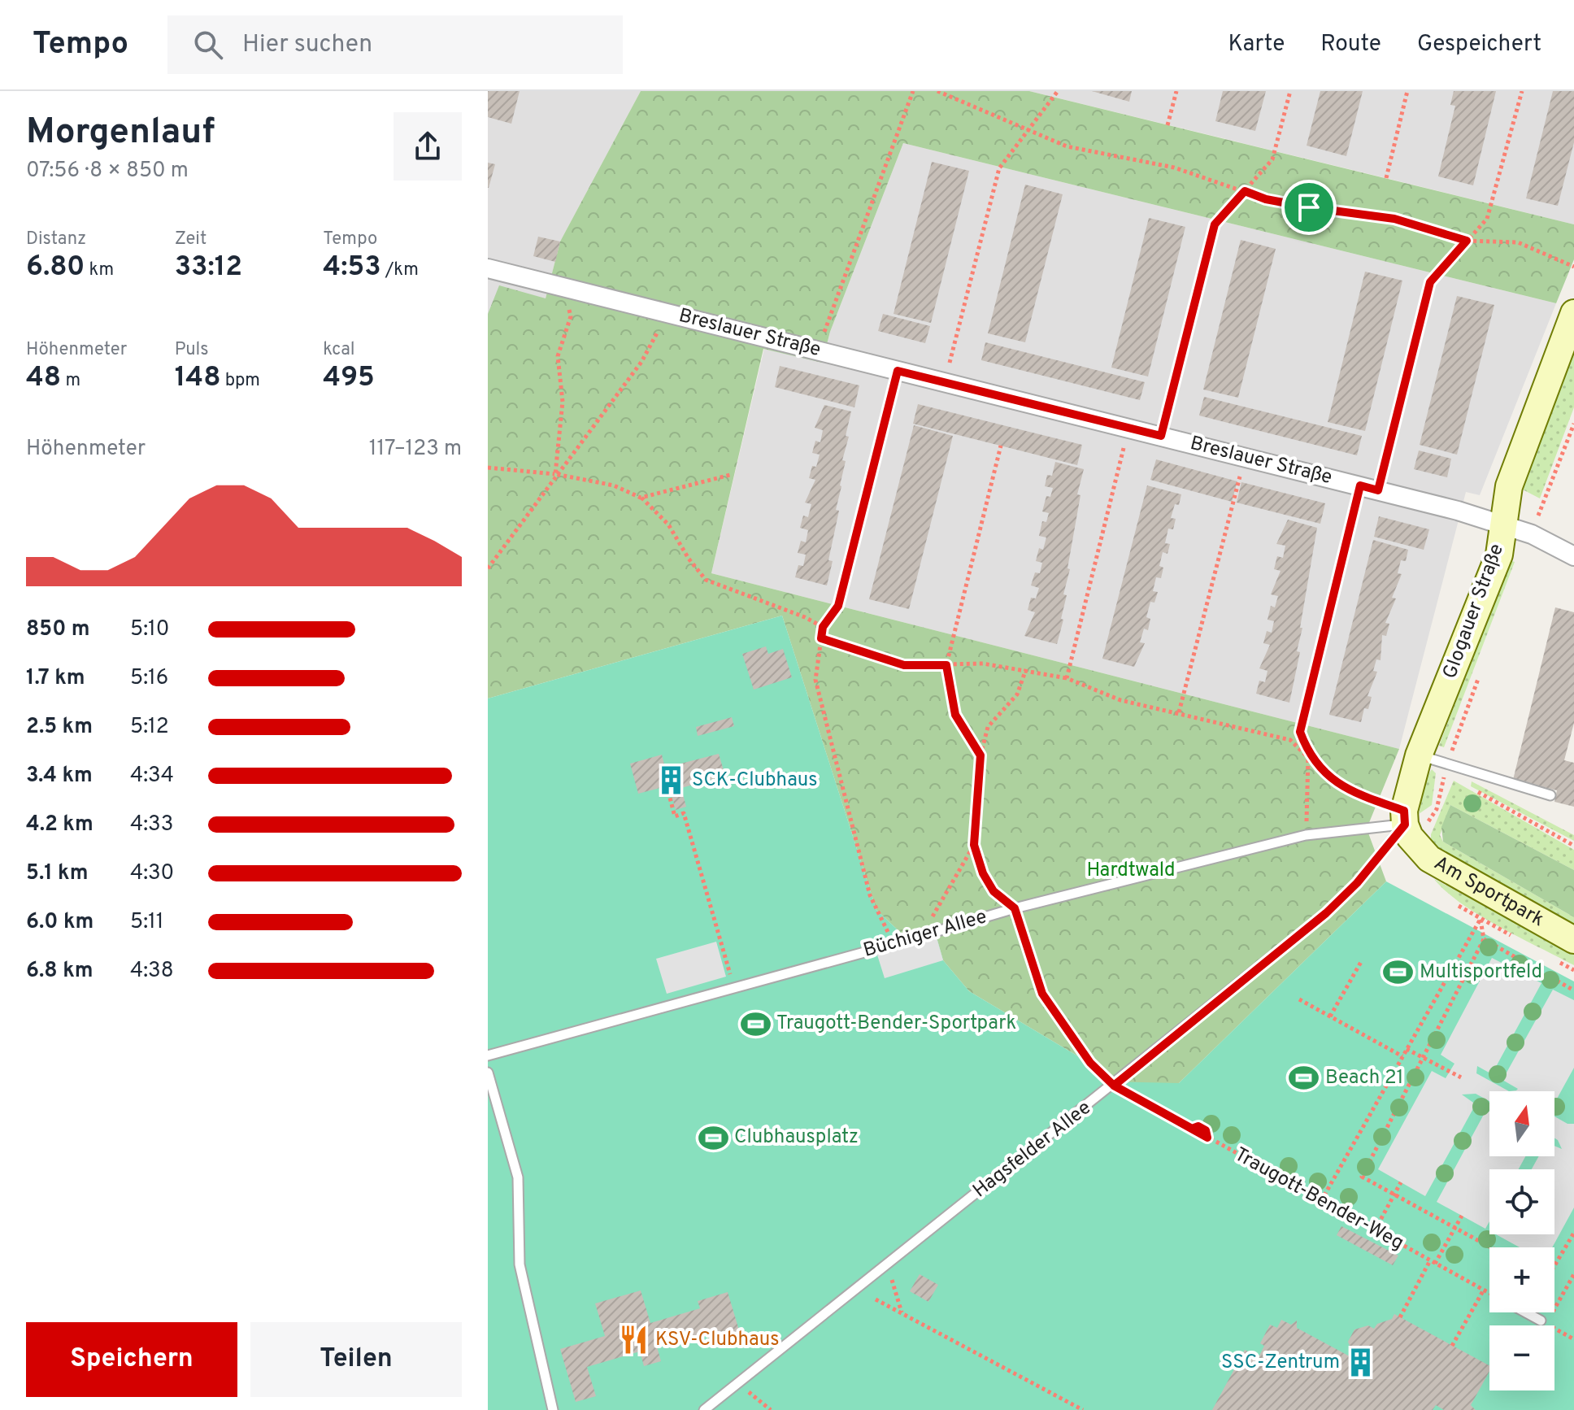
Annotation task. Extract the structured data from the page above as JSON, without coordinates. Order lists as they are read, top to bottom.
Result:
{
  "streets": {
    "street": ["Breslauer Straße", "Glogauer Straße", "Am Sportpark"],
    "lane": ["Büchiger Allee", "Hagsfelder Allee"],
    "path": ["Traugott-Bender-Weg"]
  },
  "crossings": [
    ["Breslauer Straße", "Glogauer Straße"],
    ["Glogauer Straße", "Am Sportpark"],
    ["Glogauer Straße", "Büchiger Allee"],
    ["Glogauer Straße", "Hagsfelder Allee"],
    ["Am Sportpark", "Büchiger Allee"],
    ["Am Sportpark", "Hagsfelder Allee"],
    ["Büchiger Allee", "Hagsfelder Allee"],
    ["Büchiger Allee", "Traugott-Bender-Weg"],
    ["Hagsfelder Allee", "Traugott-Bender-Weg"]
  ],
  "parks": ["Hardtwald"],
  "places": {
    "building": ["SCK-Clubhaus", "SSC-Zentrum"],
    "sports": [
      "Multisportfeld",
      "Traugott-Bender-Sportpark",
      "Beach 21",
      "Clubhausplatz"
    ],
    "restaurant": ["KSV-Clubhaus"]
  },
  "north": "top",
  "page": {
    "header": "Tempo",
    "search": "Hier suchen",
    "nav": ["Karte", "Route", "Gespeichert"],
    "heading": ["Morgenlauf", "07:56 · 8 × 850 m"],
    "stats": [
      ["Distanz", "6.80 km"],
      ["Zeit", "33:12"],
      ["Tempo", "4:53 /km"],
      ["Höhenmeter", "48 m"],
      ["Puls", "148 bpm"],
      ["kcal", "495"]
    ],
    "chart": ["Höhenmeter", "117–123 m"],
    "list": [
      {
        "name": "850 m",
        "note": "5:10"
      },
      {
        "name": "1.7 km",
        "note": "5:16"
      },
      {
        "name": "2.5 km",
        "note": "5:12"
      },
      {
        "name": "3.4 km",
        "note": "4:34"
      },
      {
        "name": "4.2 km",
        "note": "4:33"
      },
      {
        "name": "5.1 km",
        "note": "4:30"
      },
      {
        "name": "6.0 km",
        "note": "5:11"
      },
      {
        "name": "6.8 km",
        "note": "4:38"
      }
    ],
    "map_buttons": ["+", "−"],
    "buttons": ["Speichern", "Teilen"]
  }
}
